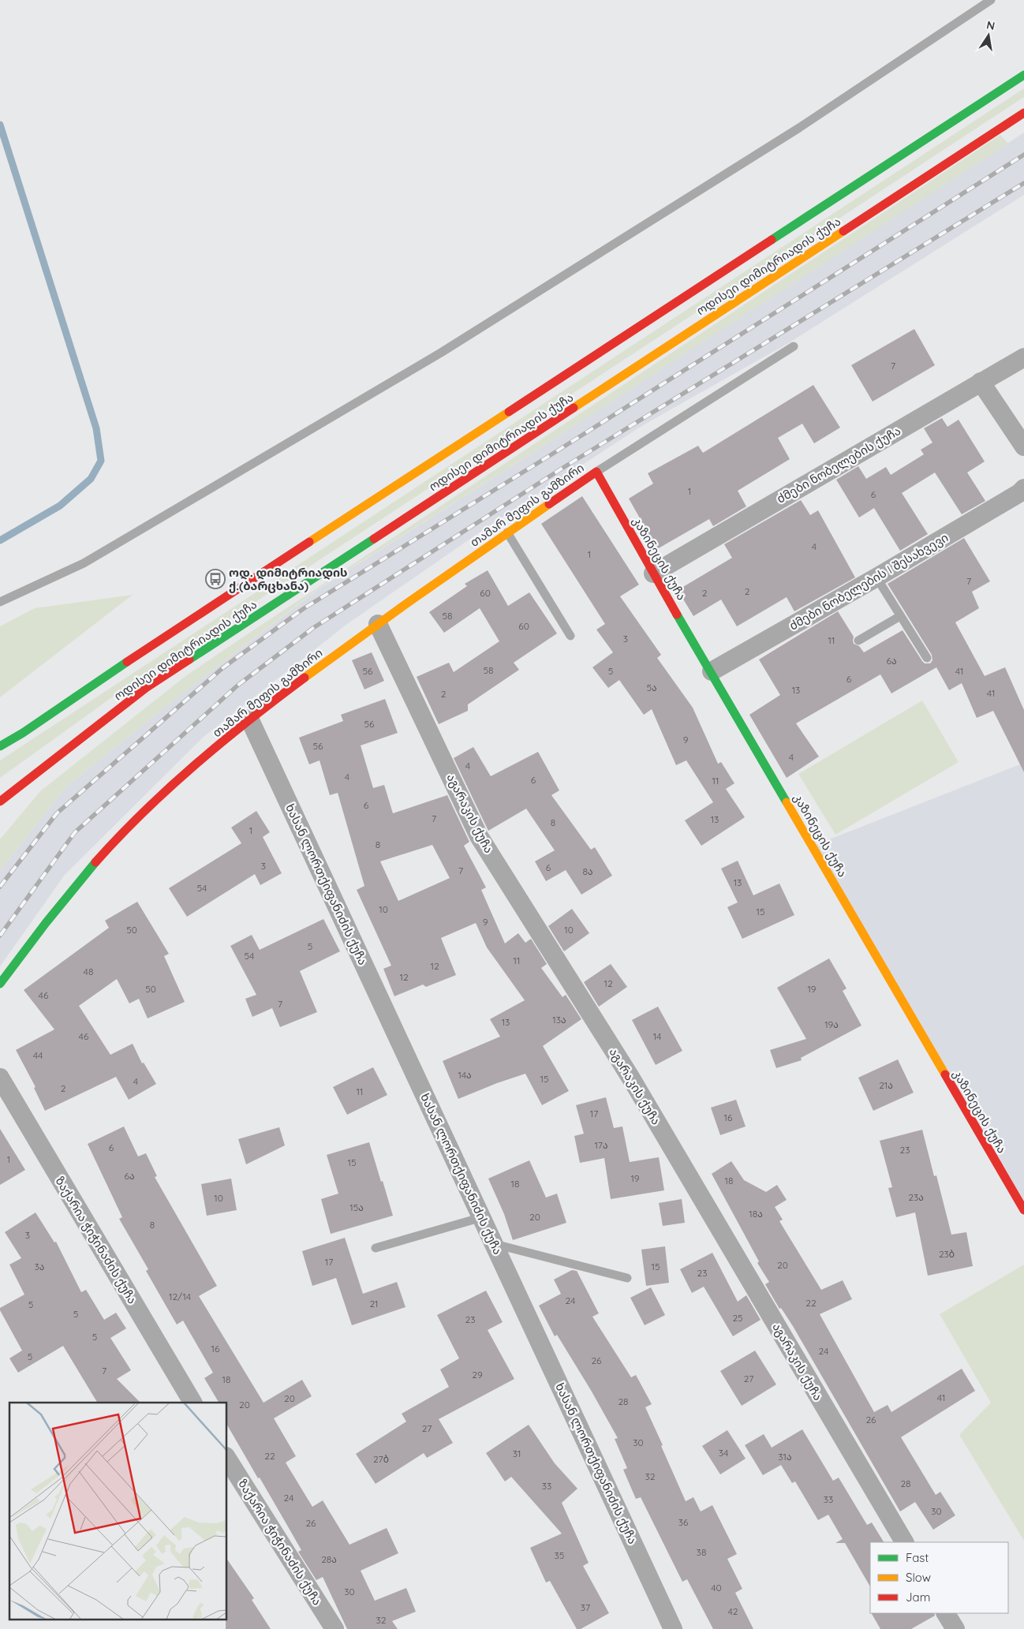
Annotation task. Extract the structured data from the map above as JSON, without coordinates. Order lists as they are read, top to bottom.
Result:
{
  "streets": {
    "main road": ["ოდისეი დიმიტრიადის ქუჩა", "თამარ მეფის გამზირი", "კაზინეცის ქუჩა"],
    "street": [
      "ძმები ნობელების ქუჩა",
      "ძმები ნობელების I შესახვევი",
      "აგარაკის ქუჩა",
      "ხასან ლორთქიფანიძის ქუჩა",
      "ზაქარია ჭიჭინაძის ქუჩა"
    ]
  },
  "crossings": [
    ["ძმები ნობელების ქუჩა", "კაზინეცის ქუჩა"],
    ["თამარ მეფის გამზირი", "კაზინეცის ქუჩა"],
    ["თამარ მეფის გამზირი", "აგარაკის ქუჩა"],
    ["თამარ მეფის გამზირი", "ხასან ლორთქიფანიძის ქუჩა"],
    ["კაზინეცის ქუჩა", "ძმები ნობელების I შესახვევი"]
  ],
  "places": {
    "bus stop": ["ოდ. დიმიტრიადის ქ.(ბარცხანა)"]
  },
  "house_numbers": [
    "7",
    "1",
    "6",
    "4",
    "1",
    "7",
    "2",
    "60",
    "2",
    "58",
    "60",
    "3",
    "11",
    "6ა",
    "58",
    "56",
    "5",
    "41",
    "6",
    "5ა",
    "13",
    "41",
    "2",
    "56",
    "9",
    "56",
    "4",
    "4",
    "4",
    "6",
    "11",
    "6",
    "7",
    "13",
    "8",
    "1",
    "8",
    "3",
    "6",
    "7",
    "8ა",
    "13",
    "54",
    "10",
    "15",
    "9",
    "50",
    "10",
    "5",
    "54",
    "11",
    "12",
    "48",
    "12",
    "12",
    "50",
    "19",
    "46",
    "7",
    "13ა",
    "13",
    "19ა",
    "46",
    "14",
    "44",
    "14ა",
    "15",
    "4",
    "21ა",
    "2",
    "11",
    "17",
    "16",
    "17ა",
    "6",
    "23",
    "1",
    "15",
    "6ა",
    "19",
    "18",
    "18",
    "23ა",
    "10",
    "15ა",
    "18ა",
    "20",
    "8",
    "3",
    "23ბ",
    "17",
    "20",
    "3ა",
    "15",
    "23",
    "12/14",
    "24",
    "22",
    "21",
    "5",
    "5",
    "25",
    "23",
    "5",
    "16",
    "24",
    "5",
    "26",
    "7",
    "29",
    "27",
    "18",
    "41",
    "20",
    "28",
    "20",
    "26",
    "27",
    "30",
    "34",
    "31",
    "22",
    "31ა",
    "27ბ",
    "32",
    "28",
    "33",
    "24",
    "33",
    "30",
    "36",
    "26",
    "38",
    "35",
    "28ა",
    "40",
    "30",
    "37",
    "42",
    "32"
  ],
  "legend": ["Fast", "Slow", "Jam"],
  "north": "top"
}
